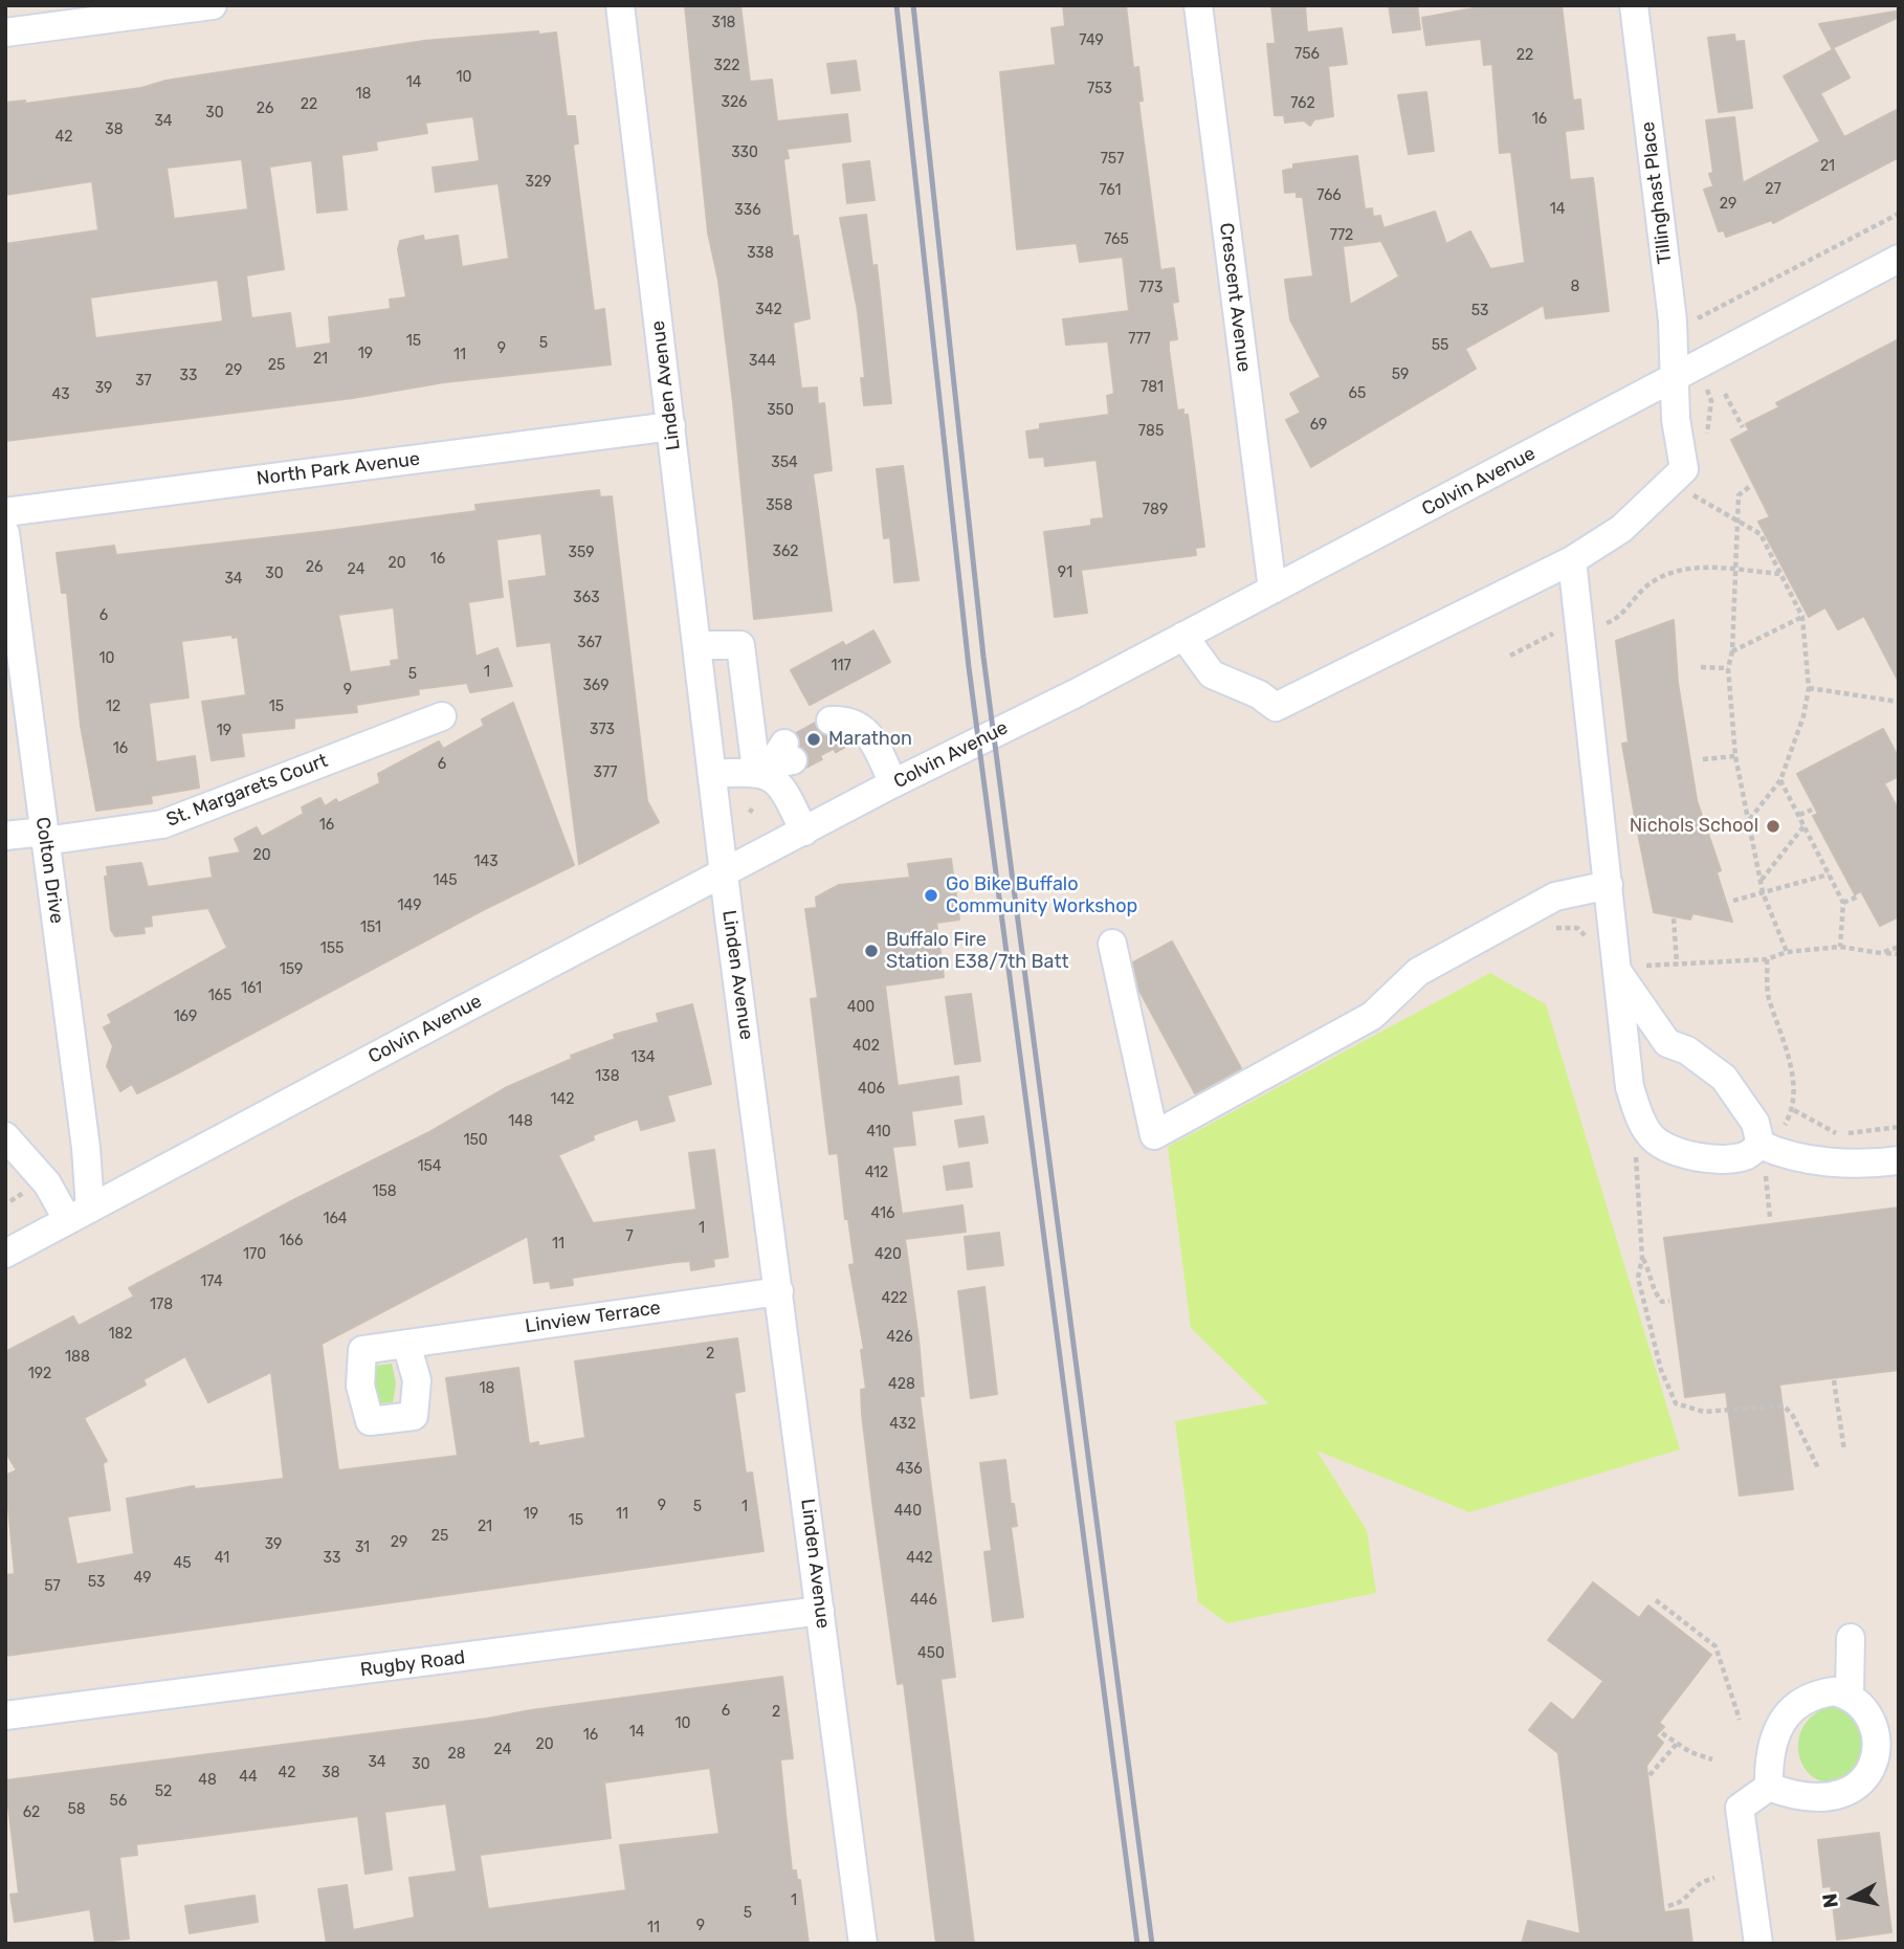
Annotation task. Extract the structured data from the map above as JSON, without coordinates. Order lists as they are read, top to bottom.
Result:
{
  "streets": {
    "street": [
      "Tillinghast Place",
      "Crescent Avenue",
      "Linden Avenue",
      "North Park Avenue",
      "Colvin Avenue",
      "St. Margarets Court",
      "Colton Drive",
      "Linview Terrace",
      "Rugby Road"
    ]
  },
  "crossings": [
    ["Tillinghast Place", "Colvin Avenue"],
    ["Crescent Avenue", "Colvin Avenue"],
    ["Linden Avenue", "North Park Avenue"],
    ["Linden Avenue", "Colvin Avenue"],
    ["Linden Avenue", "Linview Terrace"],
    ["Linden Avenue", "Rugby Road"],
    ["Colvin Avenue", "Colton Drive"],
    ["St. Margarets Court", "Colton Drive"]
  ],
  "places": [
    "Marathon",
    "Nichols School",
    "Go Bike Buffalo Community Workshop",
    "Buffalo Fire Station E38/7th Batt"
  ],
  "house_numbers": [
    "318",
    "749",
    "756",
    "22",
    "322",
    "10",
    "14",
    "753",
    "18",
    "326",
    "762",
    "22",
    "26",
    "30",
    "16",
    "34",
    "38",
    "42",
    "330",
    "757",
    "21",
    "329",
    "27",
    "761",
    "766",
    "29",
    "14",
    "336",
    "772",
    "765",
    "338",
    "8",
    "773",
    "342",
    "53",
    "777",
    "15",
    "5",
    "55",
    "9",
    "19",
    "11",
    "21",
    "344",
    "25",
    "29",
    "59",
    "33",
    "37",
    "781",
    "39",
    "65",
    "43",
    "350",
    "69",
    "785",
    "354",
    "358",
    "789",
    "362",
    "359",
    "16",
    "20",
    "26",
    "24",
    "91",
    "30",
    "34",
    "363",
    "6",
    "367",
    "10",
    "117",
    "1",
    "5",
    "369",
    "9",
    "12",
    "15",
    "373",
    "19",
    "16",
    "6",
    "377",
    "16",
    "20",
    "143",
    "145",
    "149",
    "151",
    "155",
    "159",
    "161",
    "165",
    "400",
    "169",
    "402",
    "134",
    "138",
    "406",
    "142",
    "148",
    "410",
    "150",
    "154",
    "412",
    "158",
    "416",
    "164",
    "1",
    "7",
    "166",
    "11",
    "170",
    "420",
    "174",
    "422",
    "178",
    "182",
    "426",
    "2",
    "188",
    "192",
    "428",
    "18",
    "432",
    "436",
    "9",
    "5",
    "1",
    "440",
    "19",
    "11",
    "15",
    "21",
    "25",
    "29",
    "39",
    "31",
    "41",
    "33",
    "442",
    "45",
    "49",
    "53",
    "57",
    "446",
    "450",
    "6",
    "2",
    "10",
    "14",
    "16",
    "20",
    "24",
    "28",
    "34",
    "30",
    "42",
    "38",
    "44",
    "48",
    "52",
    "56",
    "58",
    "62",
    "1",
    "5",
    "9",
    "11"
  ],
  "north": "left"
}
